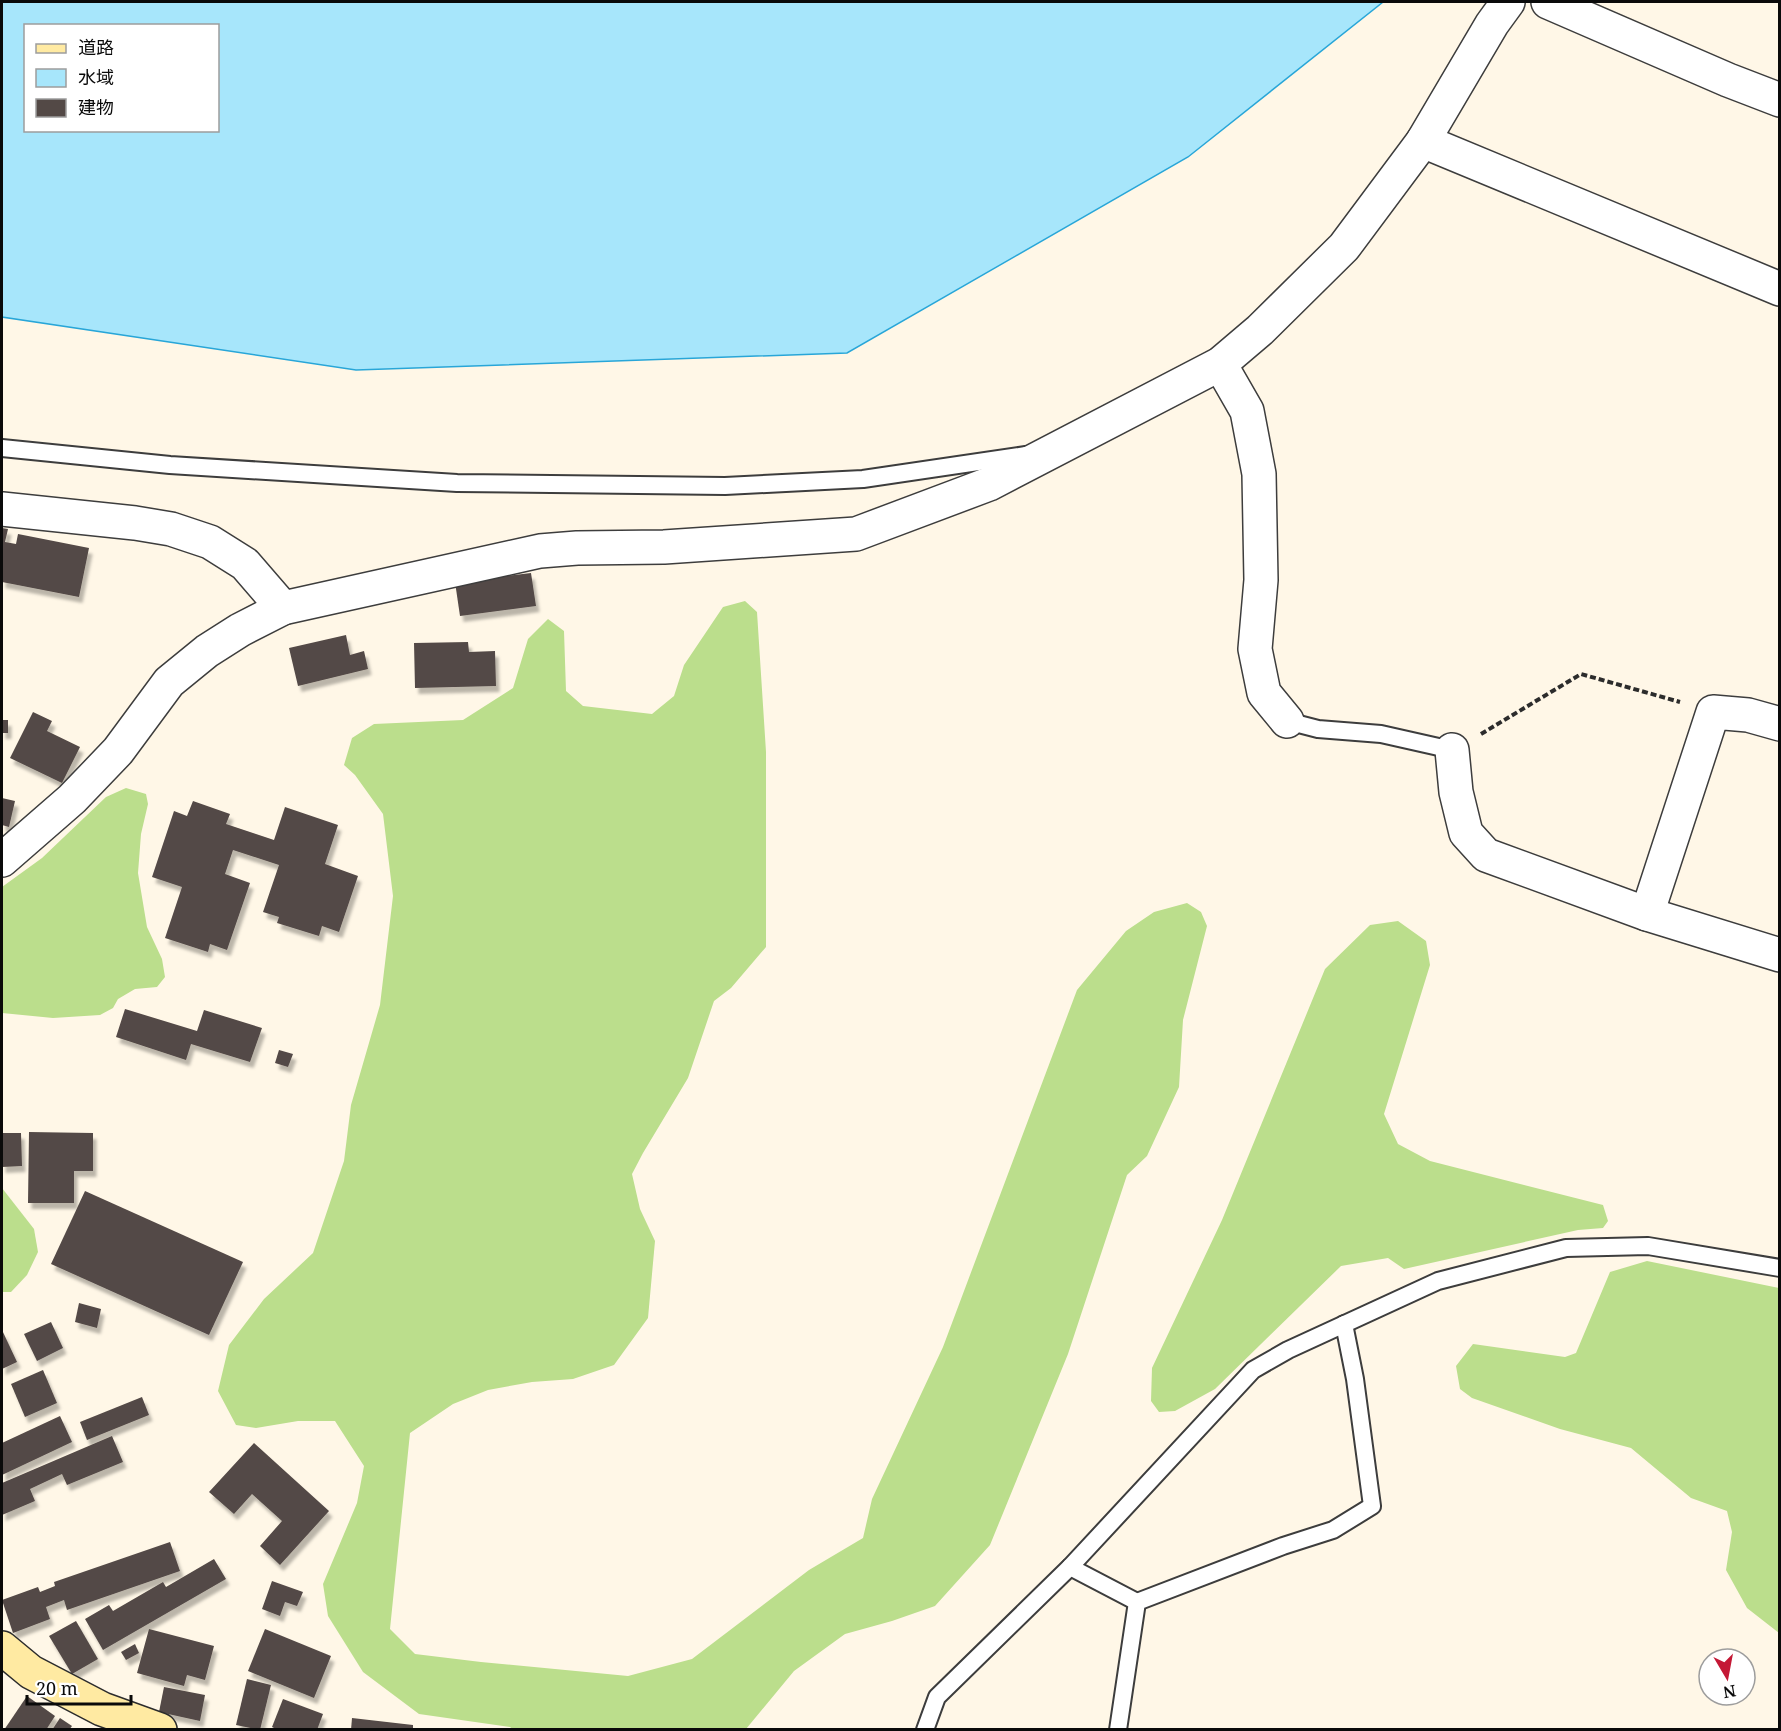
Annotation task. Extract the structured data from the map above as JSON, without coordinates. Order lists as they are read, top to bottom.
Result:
{
  "legend": ["道路", "水域", "建物"],
  "scale_bar": "20 m",
  "north": "bottom"
}
